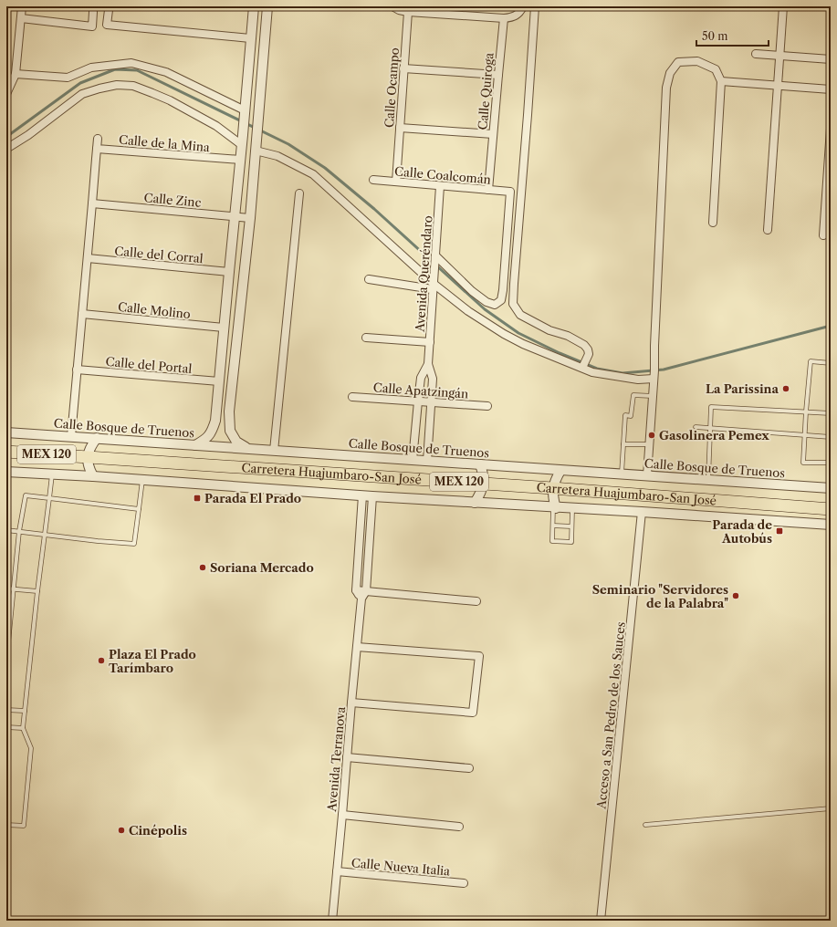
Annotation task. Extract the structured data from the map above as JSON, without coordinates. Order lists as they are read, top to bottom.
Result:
{
  "streets": {
    "main road": ["MEX 120", "Carretera Huajumbaro-San José"],
    "street": [
      "Calle Ocampo",
      "Calle Quiroga",
      "Calle de la Mina",
      "Calle Coalcomán",
      "Calle Zinc",
      "Calle del Corral",
      "Avenida Queréndaro",
      "Calle Molino",
      "Calle del Portal",
      "Calle Apatzingán",
      "Calle Bosque de Truenos",
      "Acceso a San Pedro de los Sauces",
      "Avenida Terranova",
      "Calle Nueva Italia"
    ]
  },
  "crossings": [
    ["Calle Ocampo", "Calle Coalcomán"],
    ["Calle Quiroga", "Calle Coalcomán"],
    ["Calle Coalcomán", "Avenida Queréndaro"],
    ["Avenida Queréndaro", "Calle Apatzingán"],
    ["Avenida Queréndaro", "Calle Bosque de Truenos"],
    ["Avenida Terranova", "Calle Nueva Italia"]
  ],
  "places": {
    "other": [
      "La Parissina",
      "Gasolinera Pemex",
      "Soriana Mercado",
      "Seminario \"Servidores de la Palabra\"",
      "Plaza El Prado Tarímbaro",
      "Cinépolis"
    ],
    "transit": ["Parada El Prado", "Parada de Autobús"]
  },
  "scale_bar": "50 m"
}
